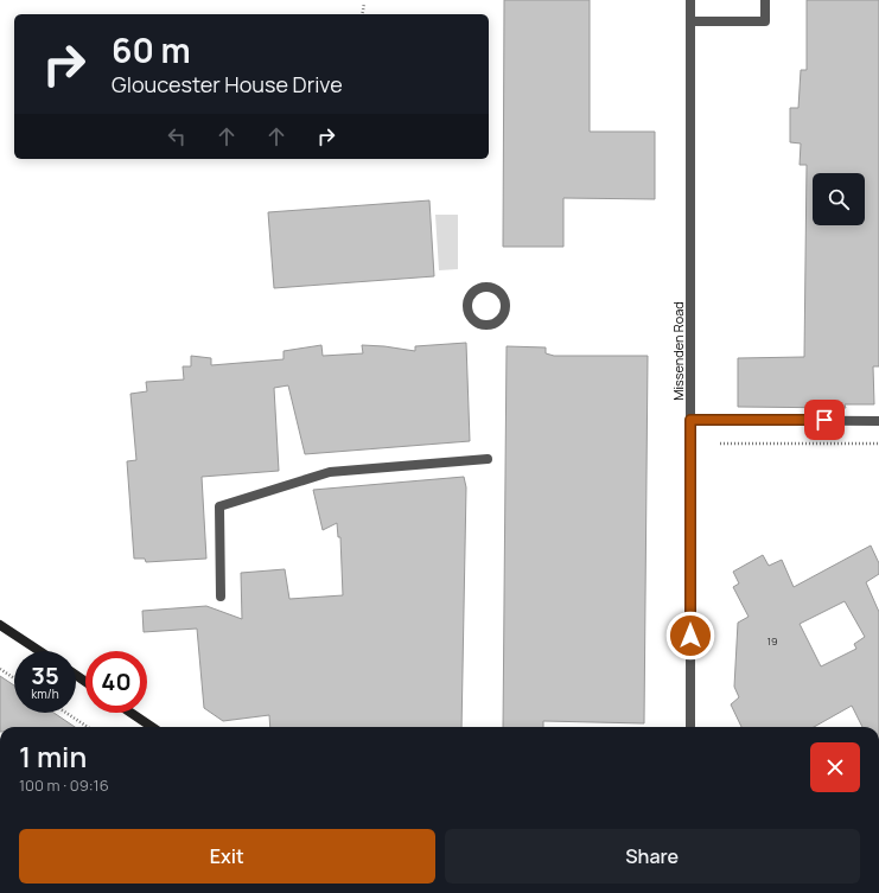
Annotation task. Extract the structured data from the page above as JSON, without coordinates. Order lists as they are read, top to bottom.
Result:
{
  "streets": {
    "street": ["Missenden Road"]
  },
  "house_numbers": ["19"],
  "page": {
    "turn": ["60 m", "Gloucester House Drive"],
    "speed": "35 km/h",
    "limit": "40",
    "heading": ["1 min", "100 m · 09:16"],
    "buttons": ["Exit", "Share"]
  }
}
